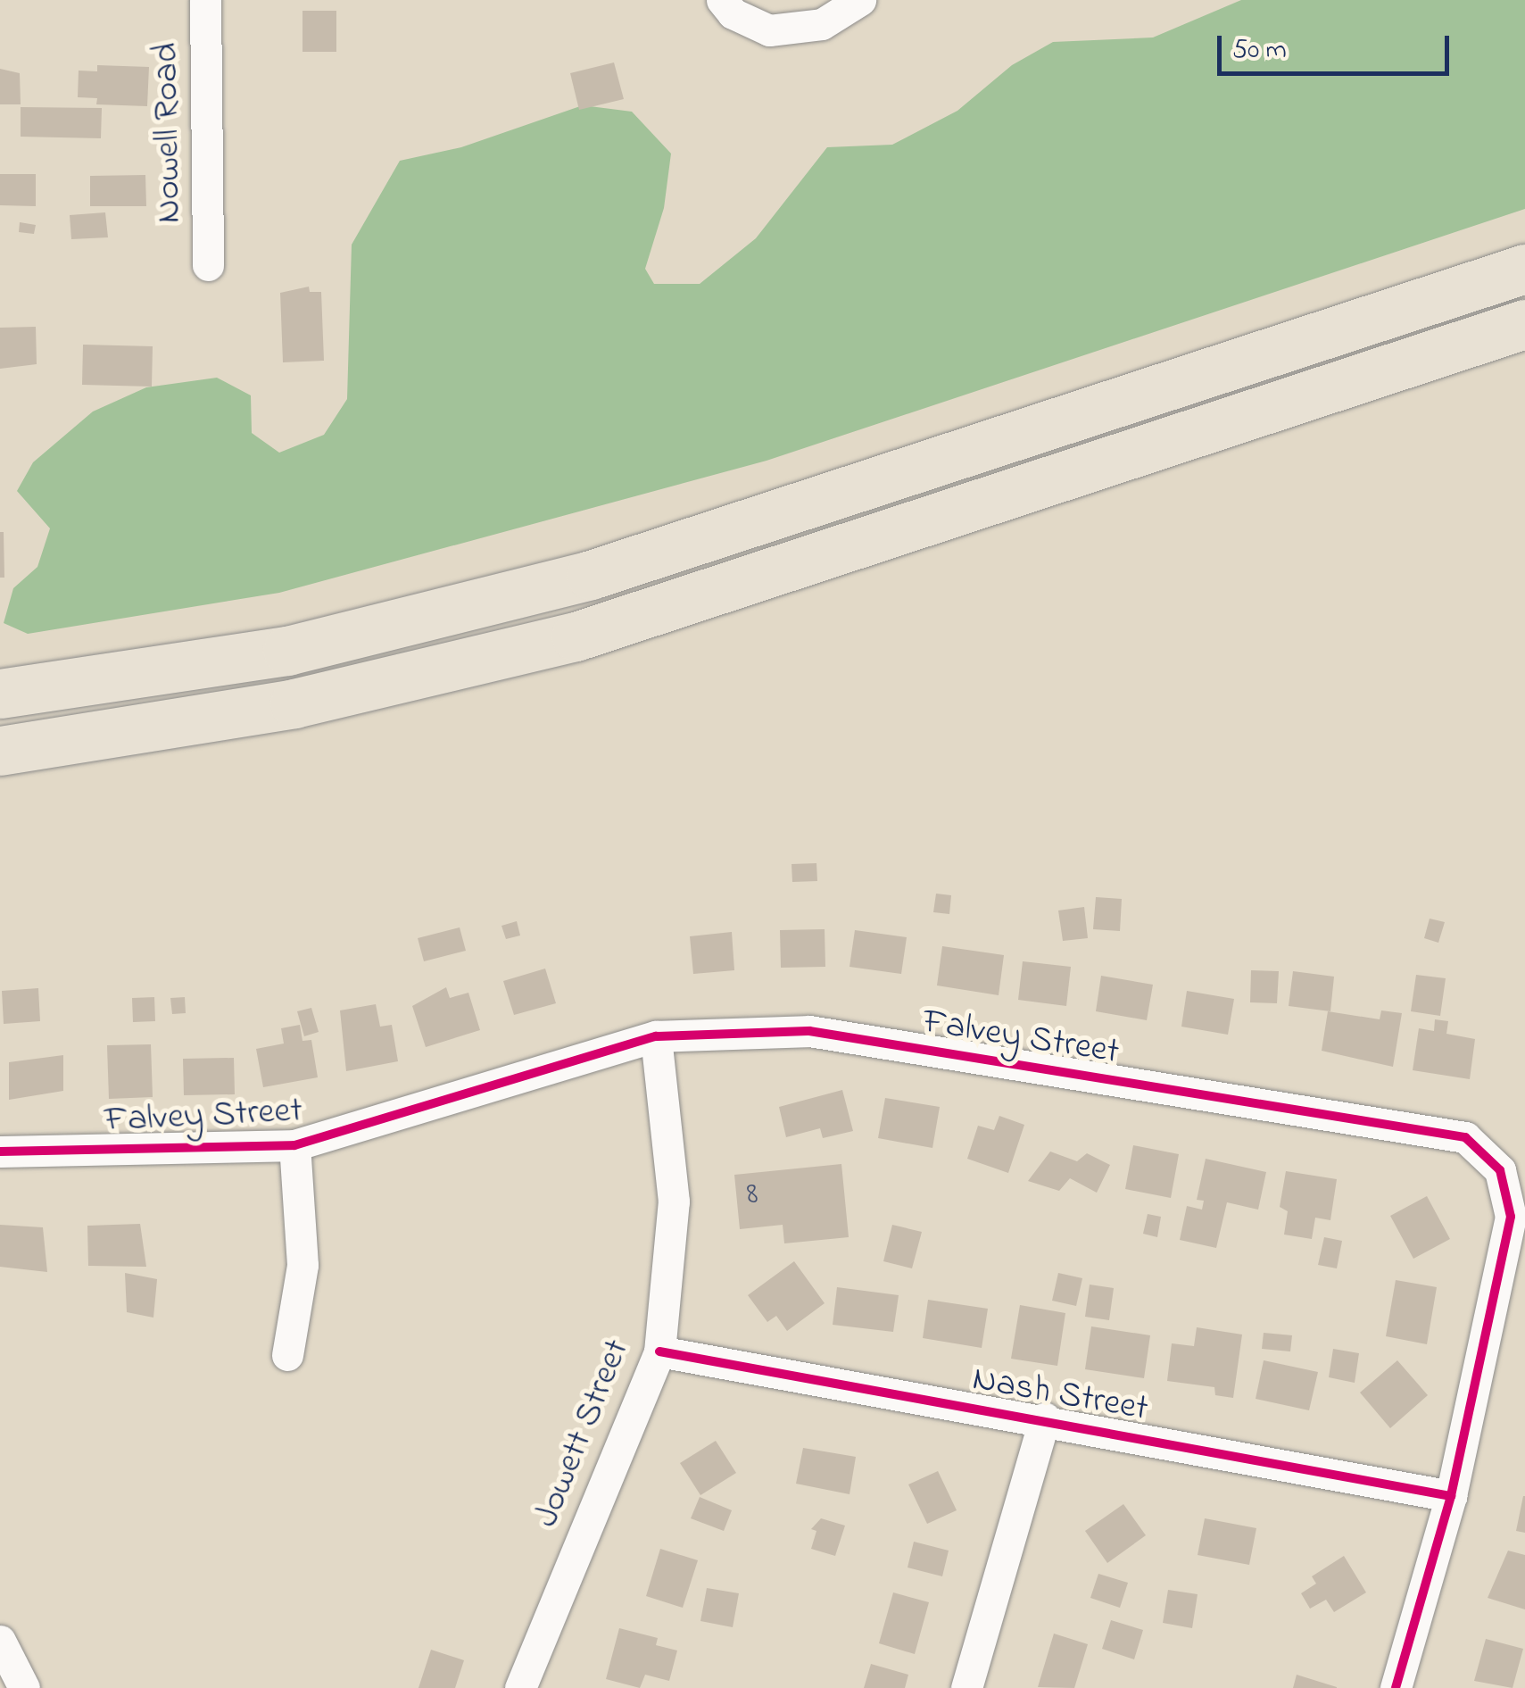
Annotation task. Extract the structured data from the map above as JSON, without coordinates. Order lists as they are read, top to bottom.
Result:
{
  "streets": {
    "street": [
      "Nowell Road",
      "Falvey Street",
      "Nash Street",
      "Jowett Street"
    ]
  },
  "crossings": [
    ["Falvey Street", "Nash Street"],
    ["Falvey Street", "Jowett Street"],
    ["Nash Street", "Jowett Street"]
  ],
  "house_numbers": ["8"],
  "scale_bar": "50 m"
}
